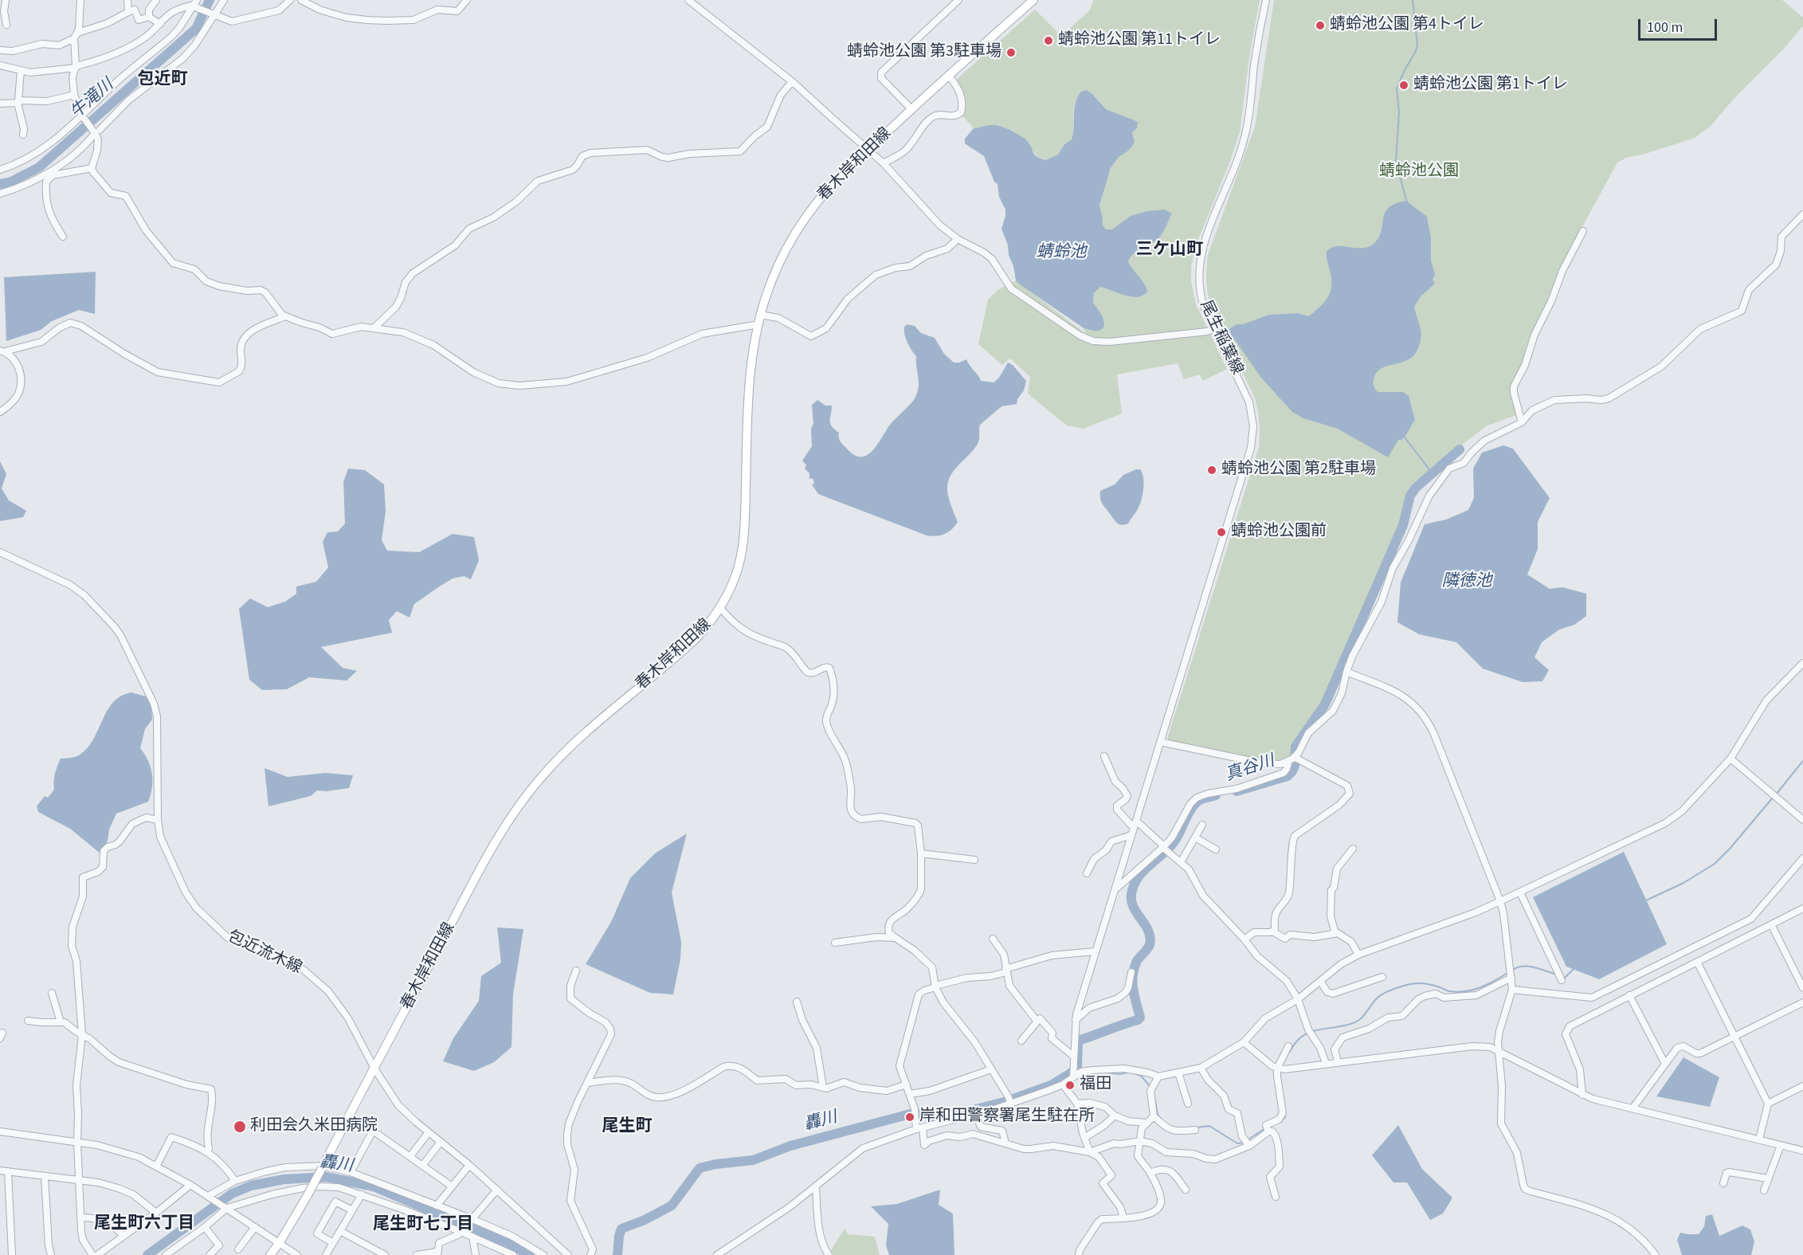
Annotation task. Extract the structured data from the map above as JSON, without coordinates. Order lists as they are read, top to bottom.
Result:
{
  "streets": {
    "main road": ["春木岸和田線"],
    "street": ["尾生稲葉線", "包近流木線"]
  },
  "crossings": [
    ["春木岸和田線", "包近流木線"]
  ],
  "districts": [
    "包近町",
    "三ケ山町",
    "尾生町",
    "尾生町六丁目",
    "尾生町七丁目"
  ],
  "water": [
    "牛滝川",
    "蜻蛉池",
    "隣徳池",
    "真谷川",
    "轟川"
  ],
  "parks": ["蜻蛉池公園"],
  "places": [
    "蜻蛉池公園 第4トイレ",
    "蜻蛉池公園 第11トイレ",
    "蜻蛉池公園 第3駐車場",
    "蜻蛉池公園 第1トイレ",
    "蜻蛉池公園 第2駐車場",
    "蜻蛉池公園前",
    "福田",
    "岸和田警察署尾生駐在所",
    "利田会久米田病院"
  ],
  "scale_bar": "100 m"
}
